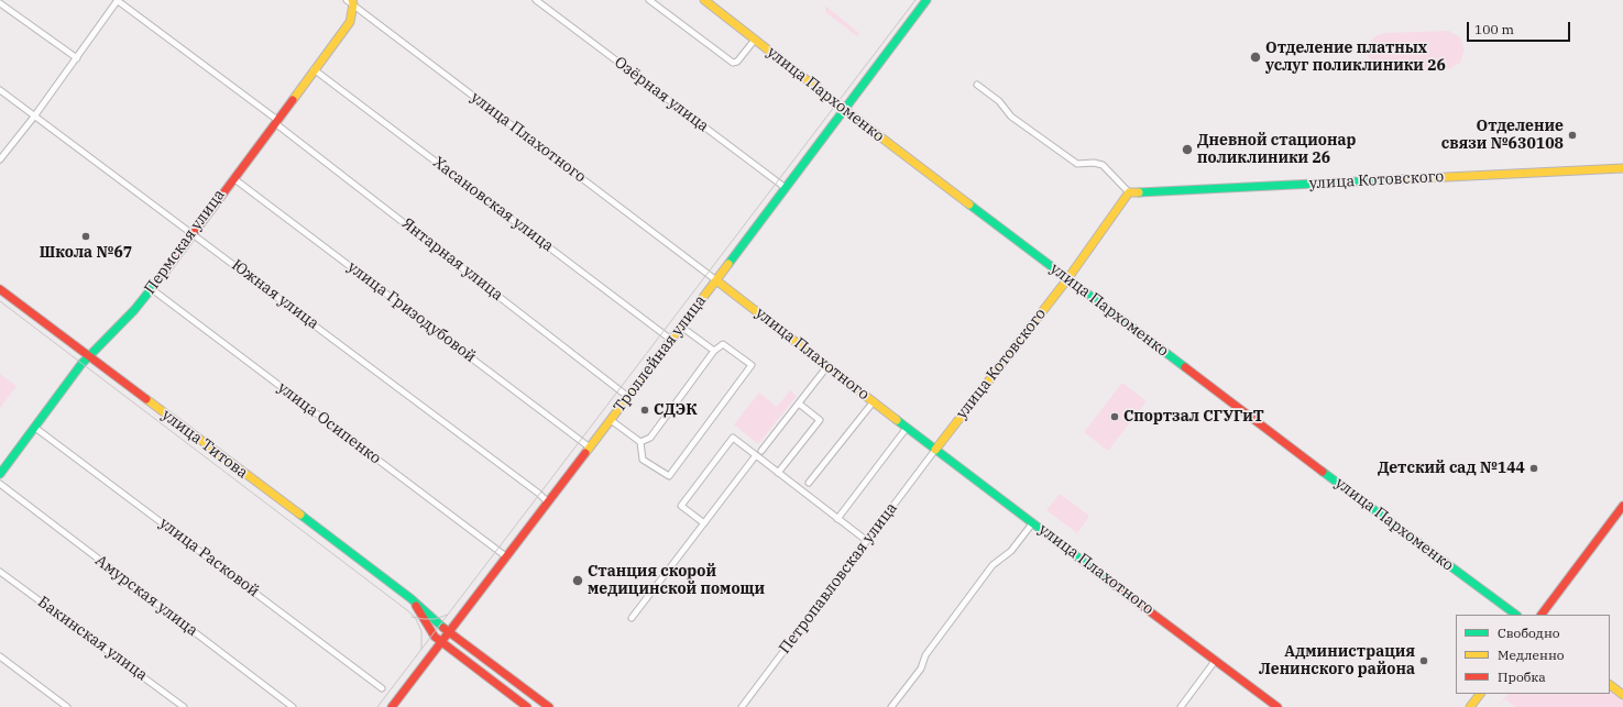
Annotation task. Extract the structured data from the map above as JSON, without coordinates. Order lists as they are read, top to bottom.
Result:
{
  "streets": {
    "street": [
      "Озёрная улица",
      "улица Пархоменко",
      "улица Плахотного",
      "улица Котовского",
      "Хасановская улица",
      "Пермская улица",
      "Янтарная улица",
      "Южная улица",
      "улица Гризодубовой",
      "Троллейная улица",
      "улица Осипенко",
      "улица Титова",
      "улица Расковой",
      "Петропавловская улица",
      "Амурская улица",
      "Бакинская улица"
    ]
  },
  "crossings": [
    ["Озёрная улица", "Троллейная улица"],
    ["улица Пархоменко", "улица Котовского"],
    ["улица Пархоменко", "Троллейная улица"],
    ["улица Плахотного", "улица Котовского"],
    ["улица Плахотного", "Пермская улица"],
    ["улица Плахотного", "Троллейная улица"],
    ["улица Плахотного", "Петропавловская улица"],
    ["улица Котовского", "Петропавловская улица"],
    ["Хасановская улица", "Пермская улица"],
    ["Хасановская улица", "Троллейная улица"],
    ["Пермская улица", "Янтарная улица"],
    ["Пермская улица", "Южная улица"],
    ["Пермская улица", "улица Гризодубовой"],
    ["Пермская улица", "улица Осипенко"],
    ["Пермская улица", "улица Титова"],
    ["Пермская улица", "улица Расковой"],
    ["Янтарная улица", "Троллейная улица"],
    ["Южная улица", "Троллейная улица"],
    ["улица Гризодубовой", "Троллейная улица"],
    ["Троллейная улица", "улица Осипенко"],
    ["Троллейная улица", "улица Титова"]
  ],
  "places": [
    "Отделение платных услуг поликлиники 26",
    "Отделение связи №630108",
    "Дневной стационар поликлиники 26",
    "Школа №67",
    "СДЭК",
    "Спортзал СГУГиТ",
    "Детский сад №144",
    "Станция скорой медицинской помощи",
    "Администрация Ленинского района"
  ],
  "legend": ["Свободно", "Медленно", "Пробка"],
  "scale_bar": "100 m"
}
